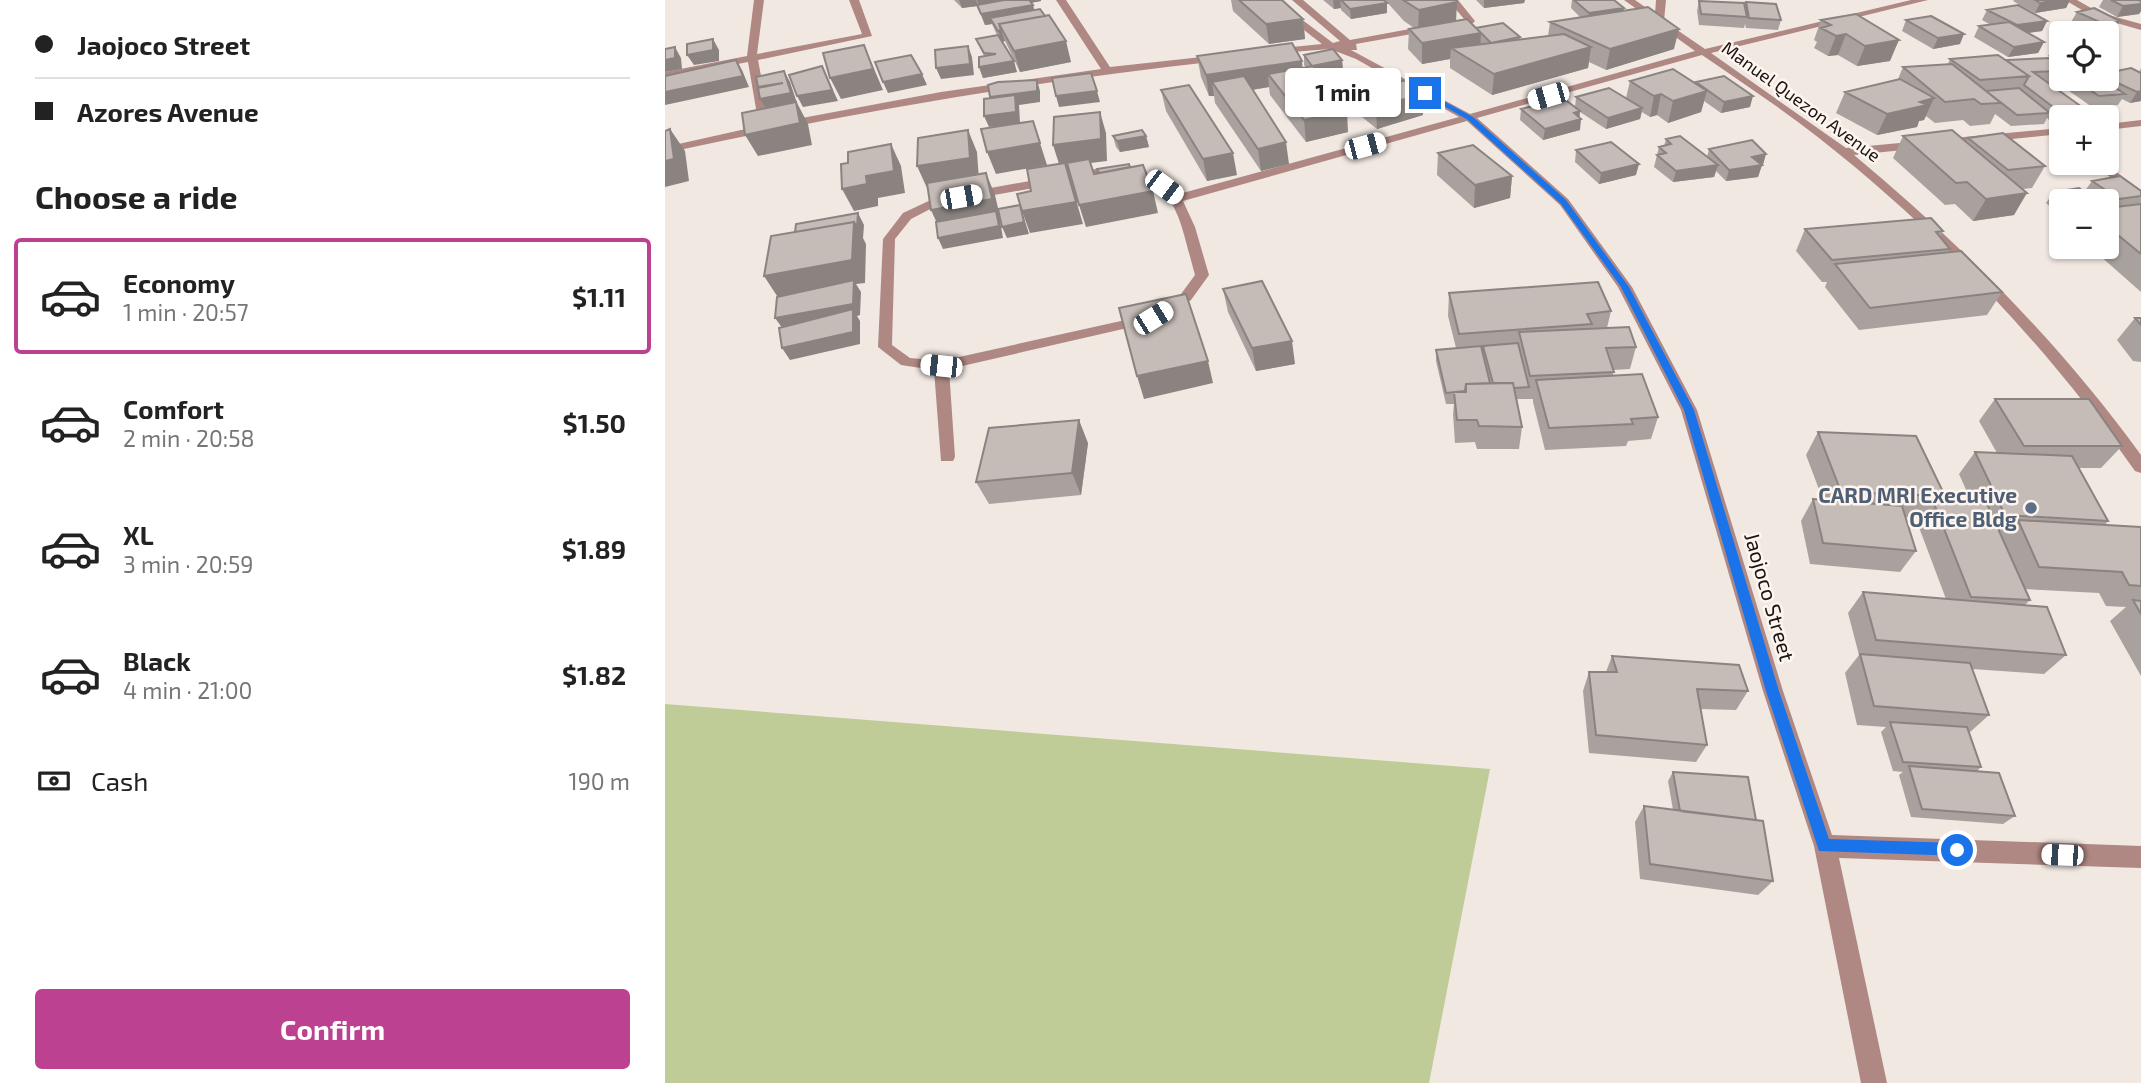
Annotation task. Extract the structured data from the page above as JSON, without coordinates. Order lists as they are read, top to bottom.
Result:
{
  "streets": {
    "street": ["Manuel Quezon Avenue", "Jaojoco Street"]
  },
  "places": ["CARD MRI Executive Office Bldg"],
  "page": {
    "banner": ["Jaojoco Street", "Azores Avenue"],
    "map_buttons": ["+", "−"],
    "bubble": "1 min",
    "heading": "Choose a ride",
    "list": [
      {
        "name": "Economy",
        "note": "1 min · 20:57",
        "value": "$1.11"
      },
      {
        "name": "Comfort",
        "note": "2 min · 20:58",
        "value": "$1.50"
      },
      {
        "name": "XL",
        "note": "3 min · 20:59",
        "value": "$1.89"
      },
      {
        "name": "Black",
        "note": "4 min · 21:00",
        "value": "$1.82"
      }
    ],
    "pay": ["Cash", "190 m"],
    "buttons": "Confirm"
  }
}
